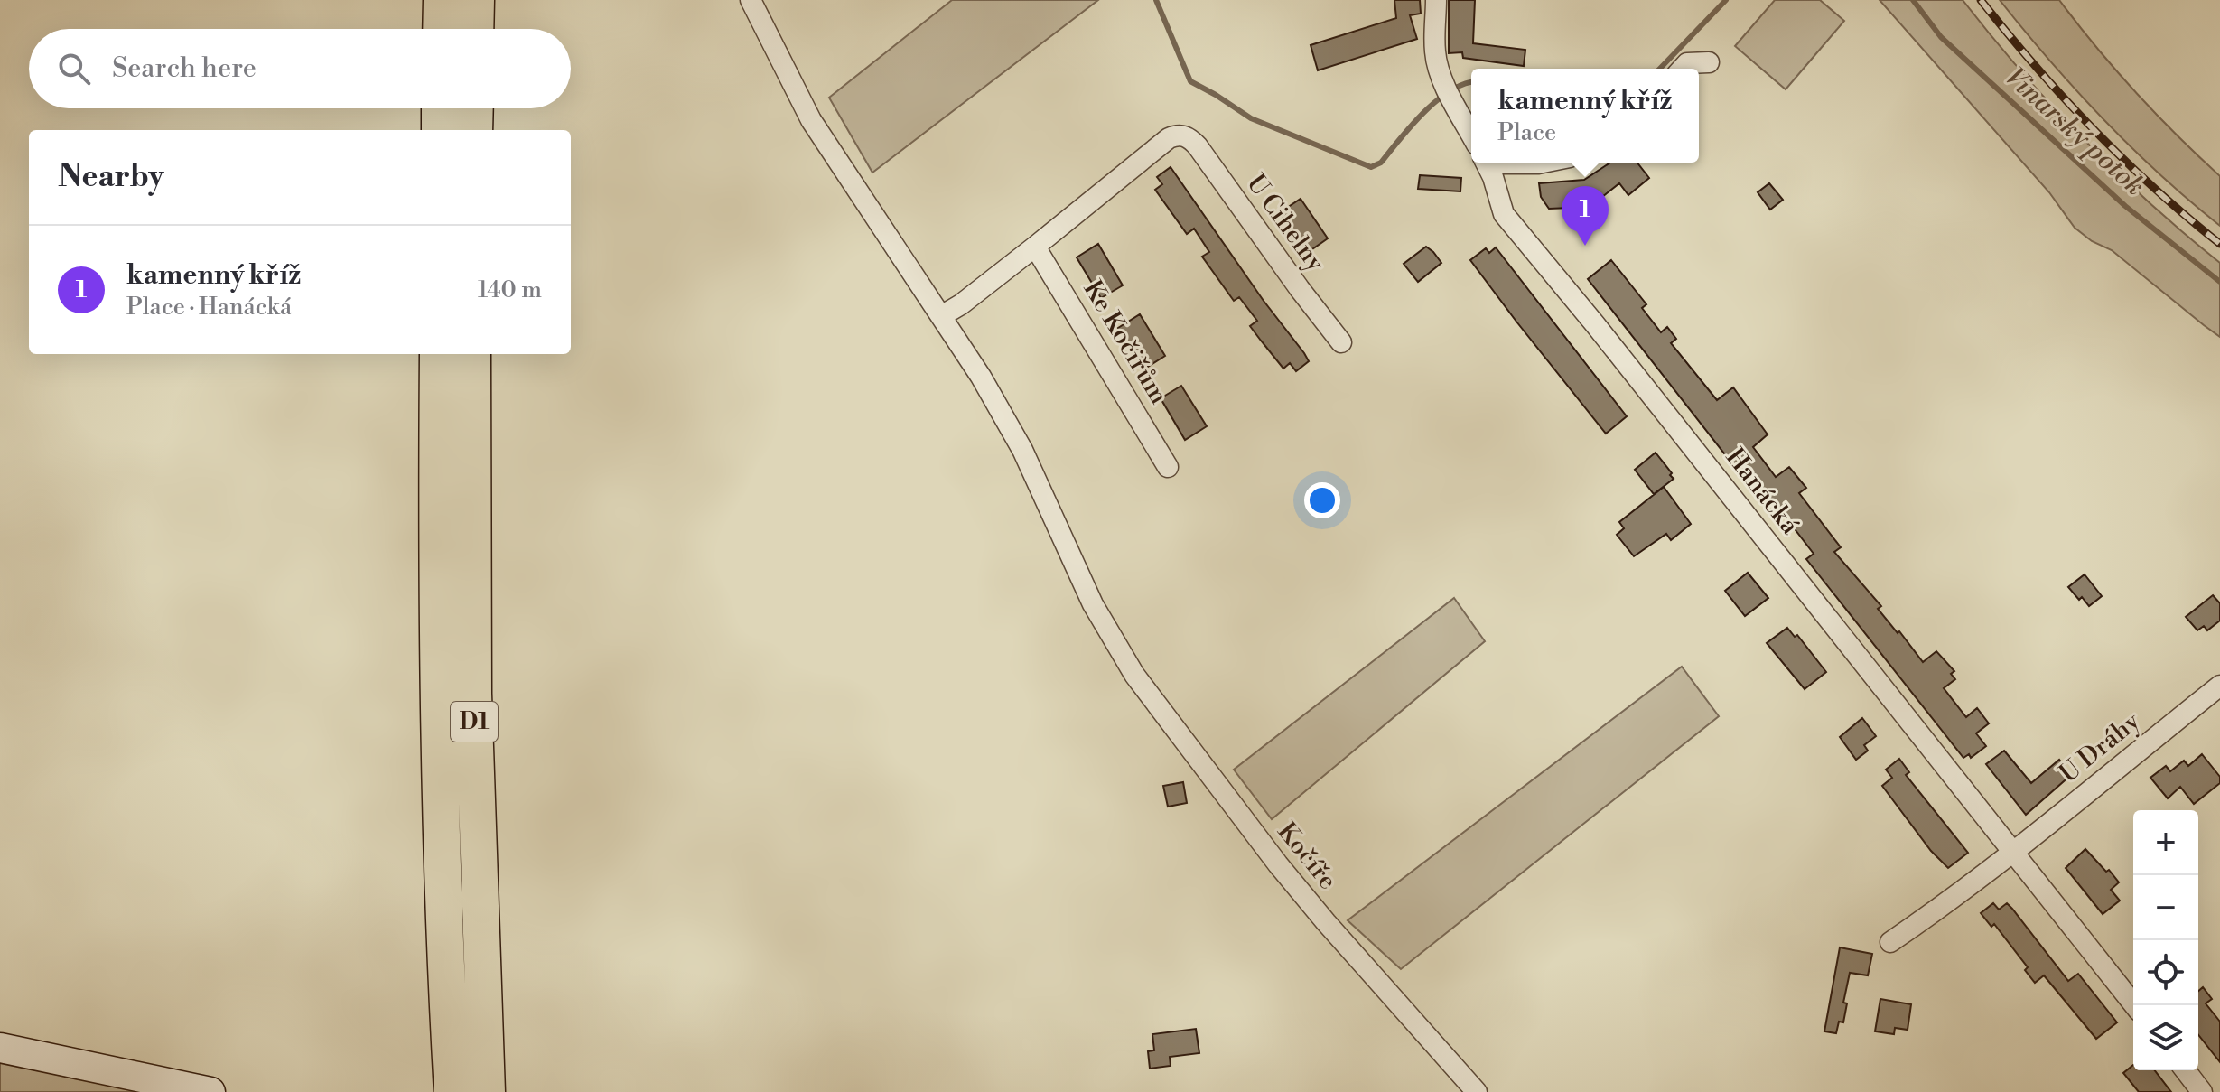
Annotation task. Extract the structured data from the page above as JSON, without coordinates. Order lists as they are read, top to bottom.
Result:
{
  "streets": {
    "highway": ["D1"],
    "street": [
      "U Cihelny",
      "Ke Kočiřům",
      "Hanácká",
      "U Dráhy",
      "Kočíře"
    ]
  },
  "crossings": [
    ["U Cihelny", "Ke Kočiřům"],
    ["Hanácká", "U Dráhy"]
  ],
  "water": ["Vinarský potok"],
  "page": {
    "search": "Search here",
    "popup": ["kamenný kříž", "Place"],
    "heading": "Nearby",
    "pins": "1",
    "list": [
      {
        "mark": "1",
        "name": "kamenný kříž",
        "note": "Place · Hanácká",
        "value": "140 m"
      }
    ],
    "map_buttons": ["+", "−"]
  }
}
